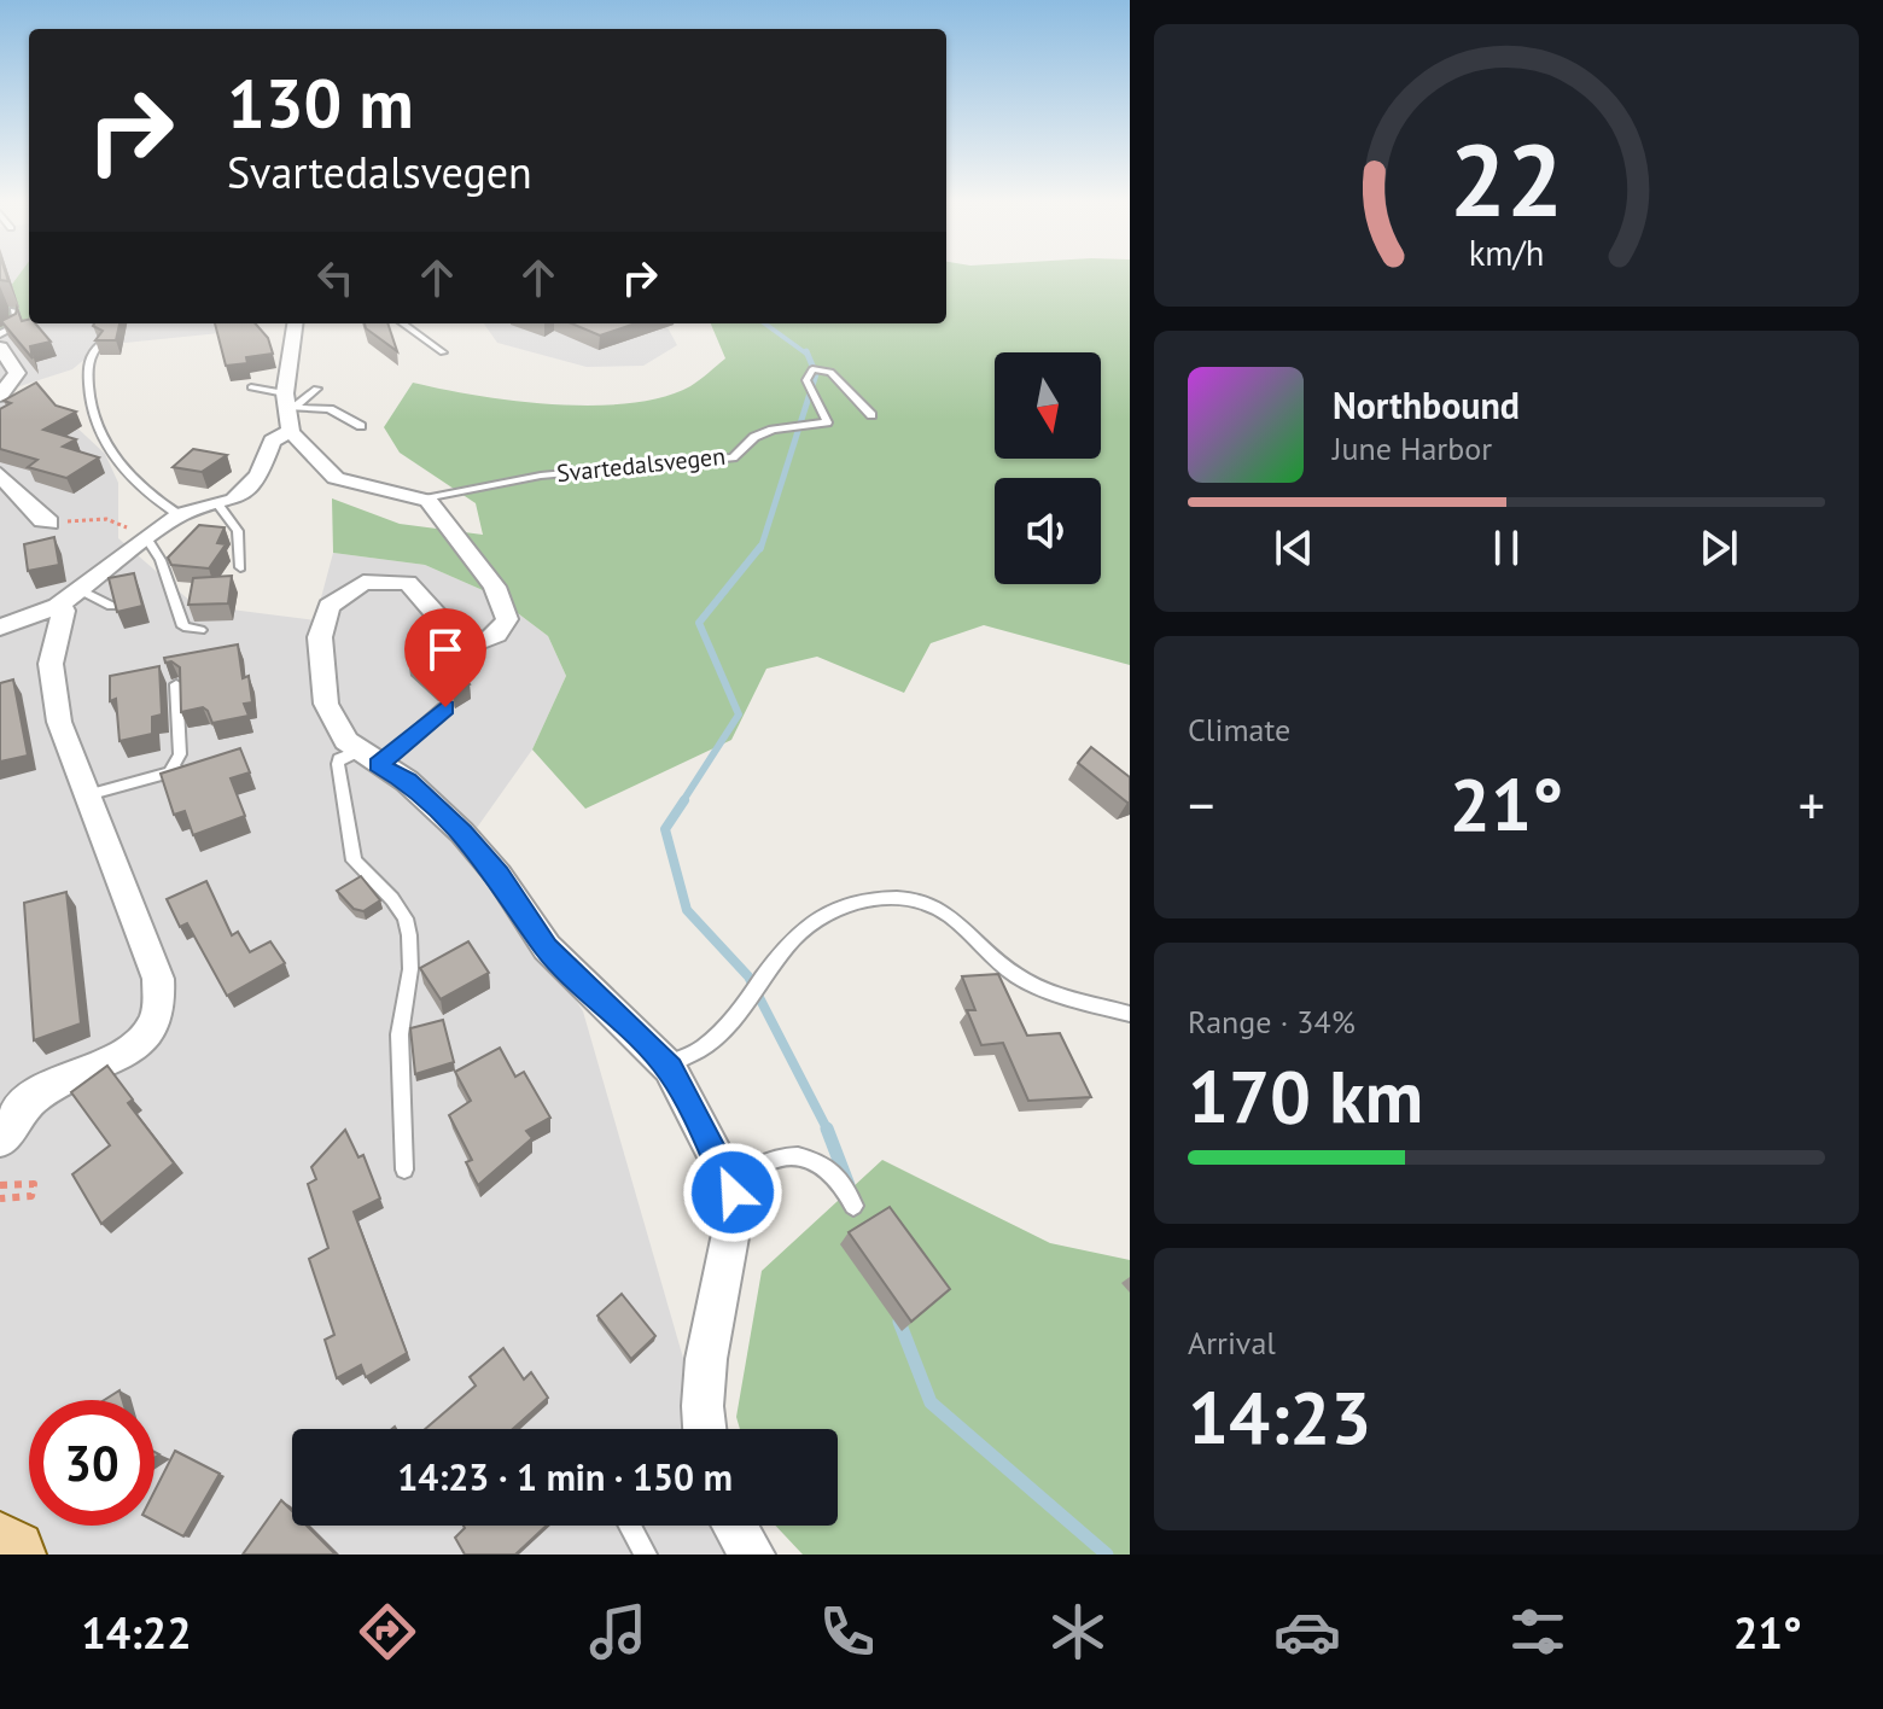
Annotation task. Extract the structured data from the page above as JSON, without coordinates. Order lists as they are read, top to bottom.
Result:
{
  "streets": {
    "street": ["Svartedalsvegen"]
  },
  "north": "bottom",
  "page": {
    "turn": ["130 m", "Svartedalsvegen"],
    "song": ["Northbound", "June Harbor"],
    "tile": [
      "Climate",
      ["Range · 34%", "170 km"],
      ["Arrival", "14:23"]
    ],
    "heat": ["−", "21°", "+"],
    "limit": "30",
    "trip": "14:23 · 1 min · 150 m",
    "tabs": ["14:22", "21°"],
    "gauge": ["22", "km/h"]
  }
}
